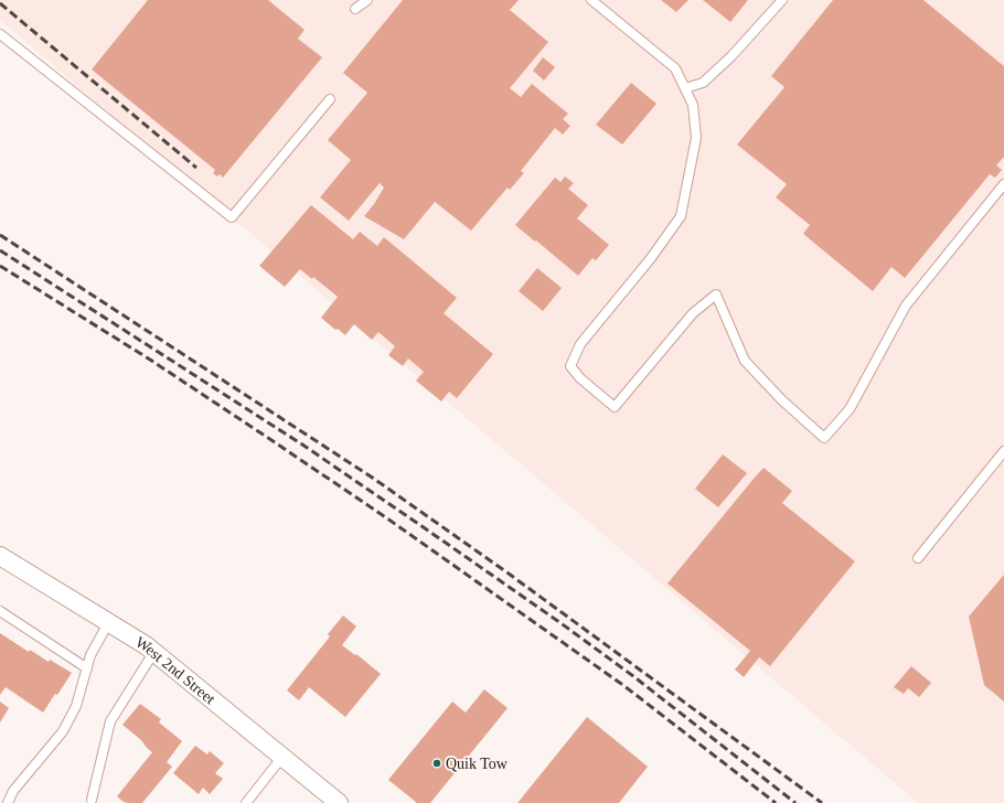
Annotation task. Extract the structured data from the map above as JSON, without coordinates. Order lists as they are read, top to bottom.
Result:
{
  "streets": {
    "street": ["West 2nd Street"]
  },
  "places": ["Quik Tow"]
}
